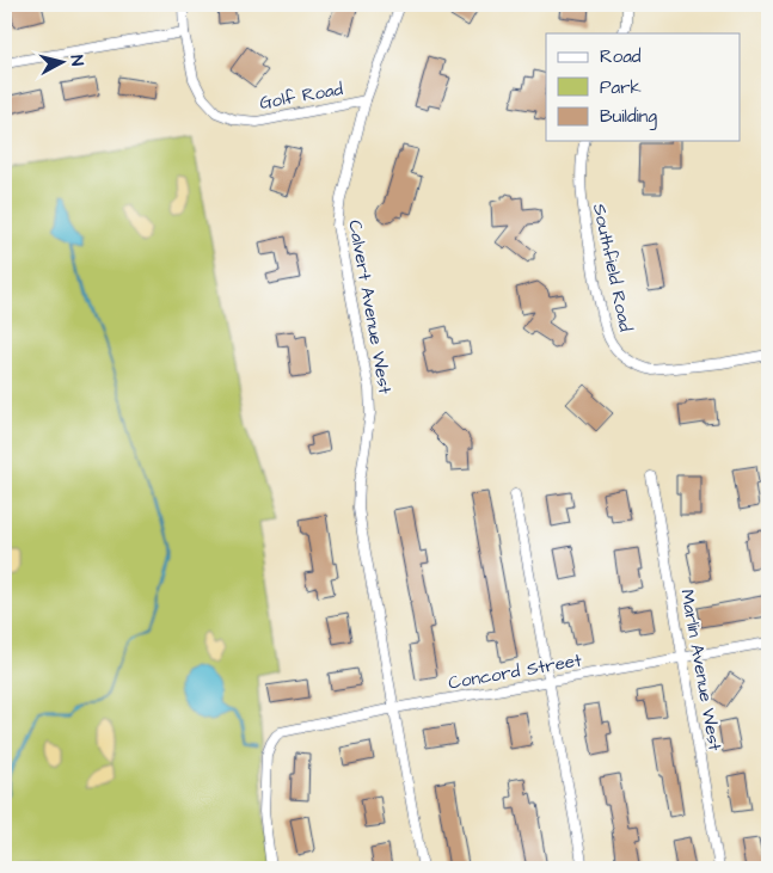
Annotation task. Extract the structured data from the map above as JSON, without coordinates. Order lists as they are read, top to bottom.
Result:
{
  "streets": {
    "street": [
      "Golf Road",
      "Southfield Road",
      "Calvert Avenue West",
      "Marlin Avenue West",
      "Concord Street"
    ]
  },
  "crossings": [
    ["Golf Road", "Calvert Avenue West"],
    ["Calvert Avenue West", "Concord Street"],
    ["Marlin Avenue West", "Concord Street"]
  ],
  "legend": ["Road", "Park", "Building"],
  "north": "right"
}
